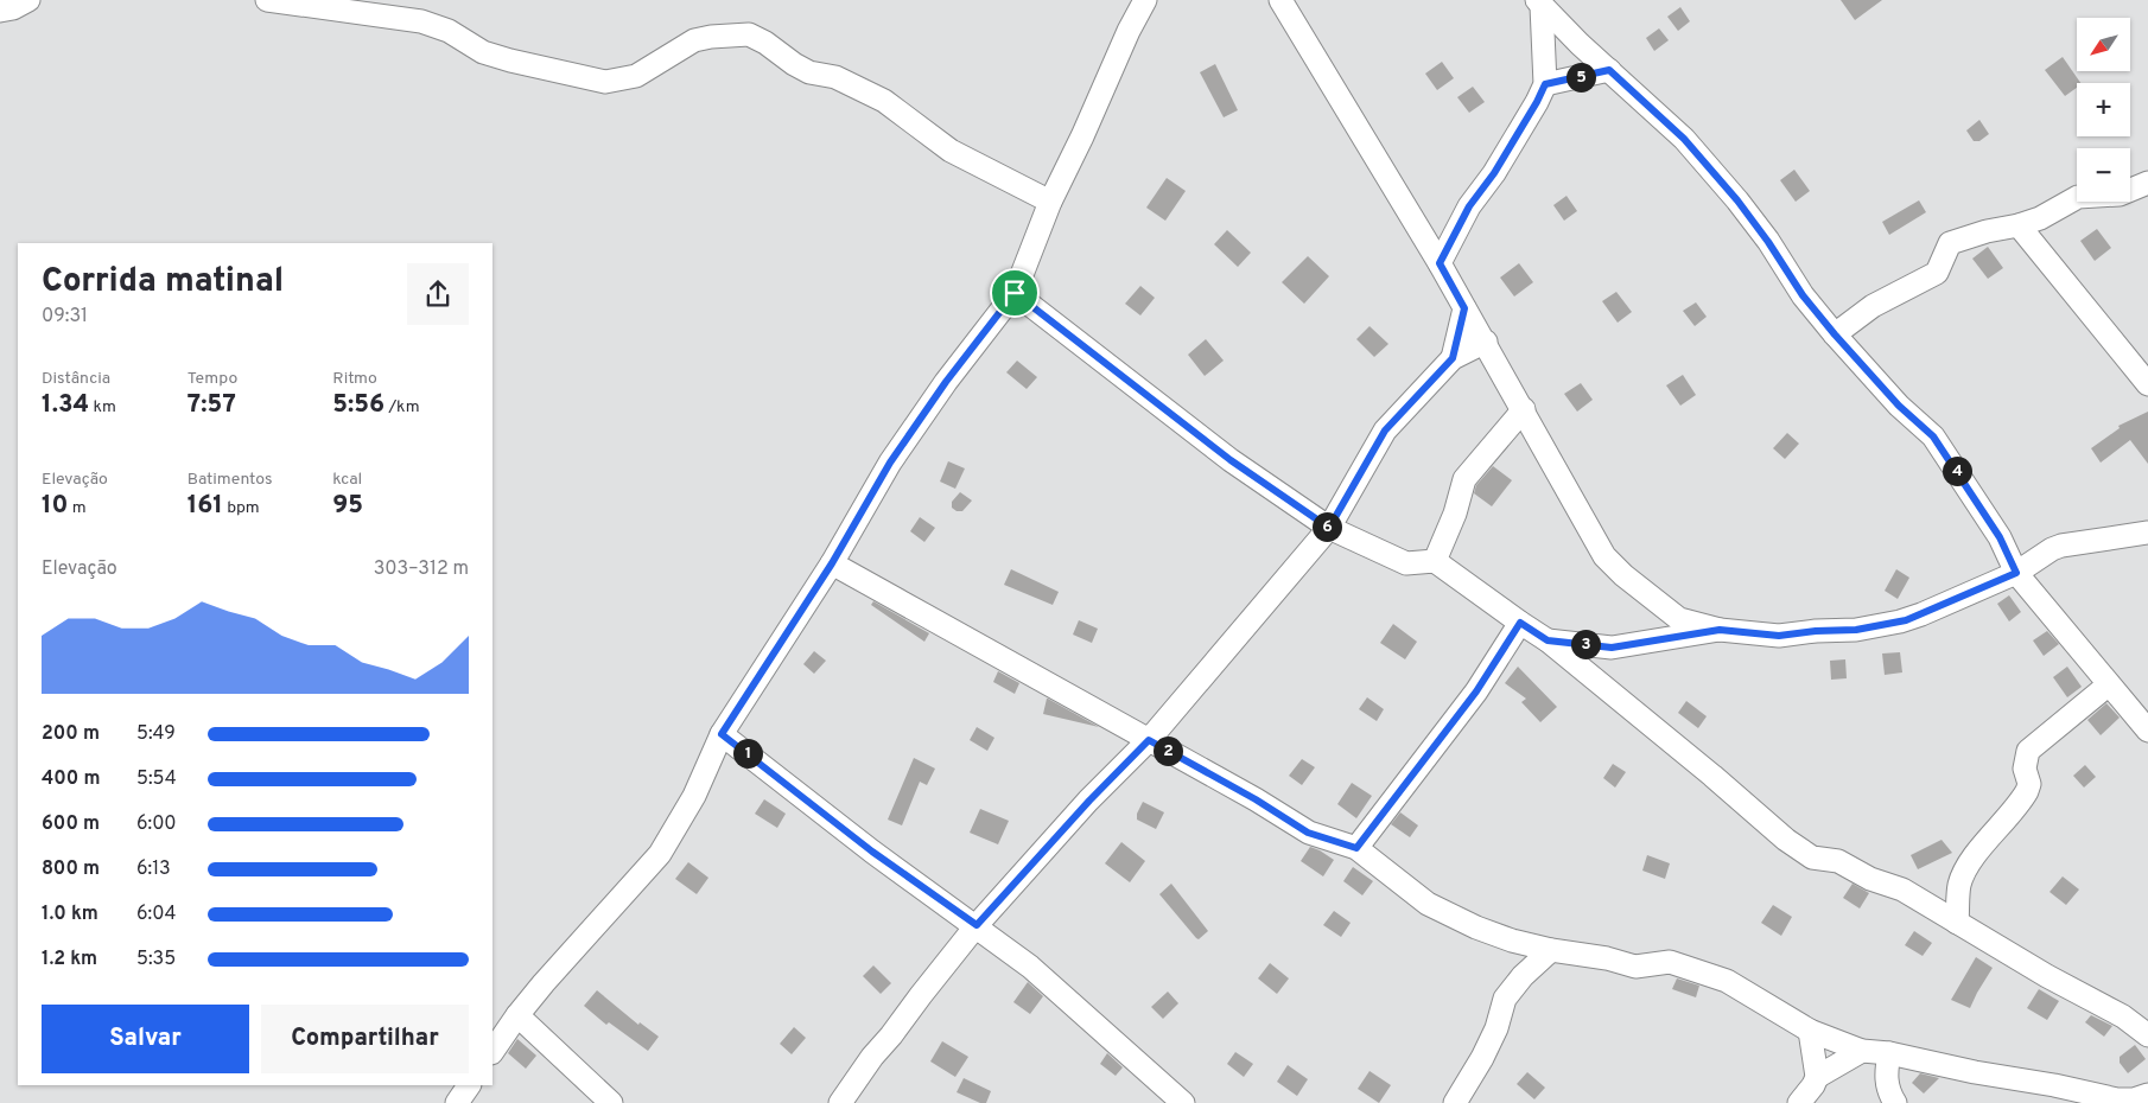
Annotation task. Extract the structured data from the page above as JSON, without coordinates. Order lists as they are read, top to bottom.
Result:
{
  "north": "bottom left",
  "page": {
    "map_buttons": ["+", "−"],
    "pins": [
      "5",
      "4",
      "6",
      "3",
      "2",
      "1"
    ],
    "heading": ["Corrida matinal", "09:31"],
    "stats": [
      ["Distância", "1.34 km"],
      ["Tempo", "7:57"],
      ["Ritmo", "5:56 /km"],
      ["Elevação", "10 m"],
      ["Batimentos", "161 bpm"],
      ["kcal", "95"]
    ],
    "chart": ["Elevação", "303–312 m"],
    "list": [
      {
        "name": "200 m",
        "note": "5:49"
      },
      {
        "name": "400 m",
        "note": "5:54"
      },
      {
        "name": "600 m",
        "note": "6:00"
      },
      {
        "name": "800 m",
        "note": "6:13"
      },
      {
        "name": "1.0 km",
        "note": "6:04"
      },
      {
        "name": "1.2 km",
        "note": "5:35"
      }
    ],
    "buttons": ["Salvar", "Compartilhar"]
  }
}
